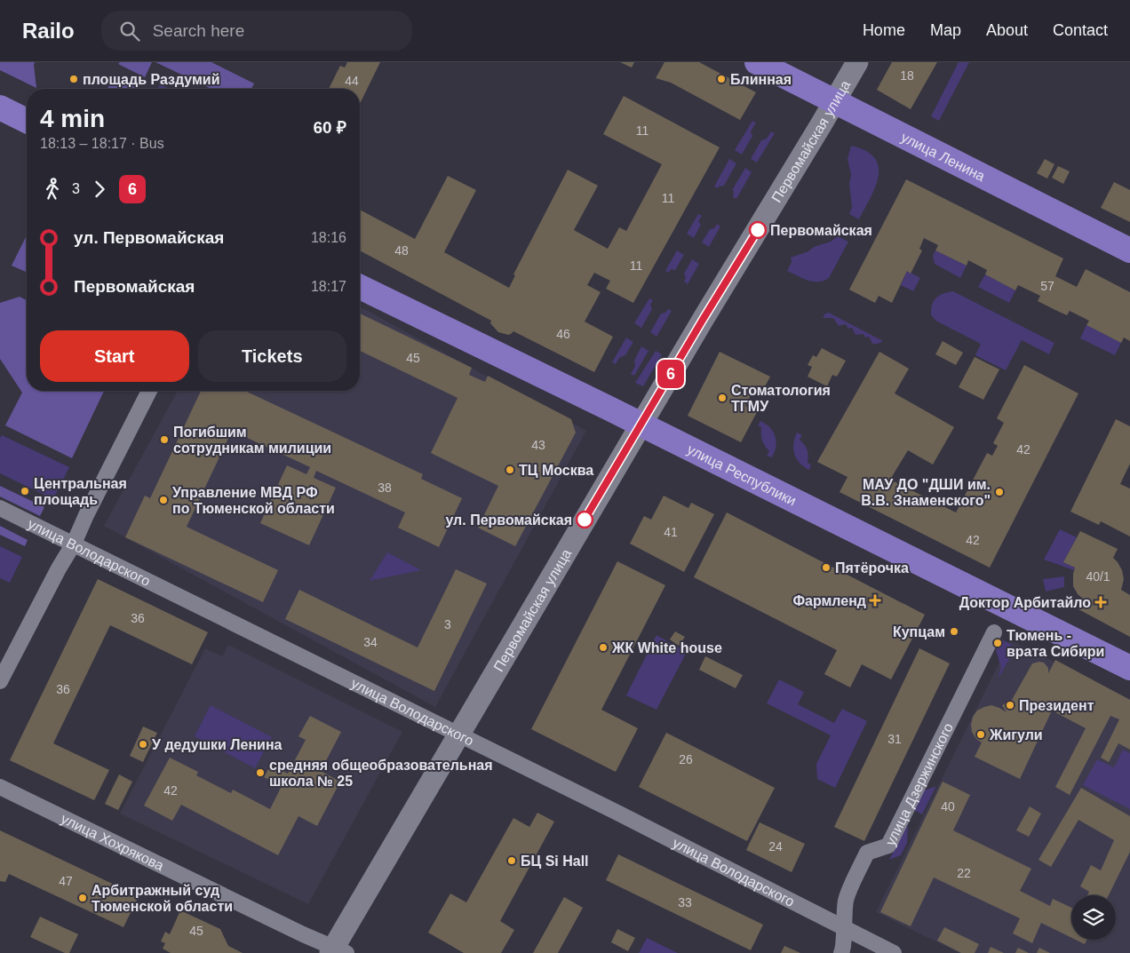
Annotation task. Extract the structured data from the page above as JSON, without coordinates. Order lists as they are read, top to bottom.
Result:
{
  "streets": {
    "main road": ["улица Ленина", "улица Республики"],
    "street": [
      "Первомайская улица",
      "улица Володарского",
      "улица Дзержинского",
      "улица Хохрякова"
    ]
  },
  "crossings": [
    ["Первомайская улица", "улица Ленина"],
    ["Первомайская улица", "улица Республики"],
    ["Первомайская улица", "улица Володарского"],
    ["Первомайская улица", "улица Хохрякова"],
    ["улица Володарского", "улица Дзержинского"]
  ],
  "places": {
    "other": [
      "площадь Раздумий",
      "Блинная",
      "Первомайская",
      "Стоматология ТГМУ",
      "Погибшим сотрудникам милиции",
      "ТЦ Москва",
      "Центральная площадь",
      "МАУ ДО \"ДШИ им. В.В. Знаменского\"",
      "Управление МВД РФ по Тюменской области",
      "ул. Первомайская",
      "Пятёрочка",
      "Купцам",
      "Тюмень - врата Сибири",
      "ЖК White house",
      "Президент",
      "Жигули",
      "У дедушки Ленина",
      "средняя общеобразовательная школа № 25",
      "БЦ Si Hall",
      "Арбитражный суд Тюменской области"
    ],
    "health": ["Фармленд", "Доктор Арбитайло"]
  },
  "lines": ["bus line 6"],
  "house_numbers": [
    "18",
    "44",
    "11",
    "11",
    "48",
    "11",
    "57",
    "46",
    "45",
    "43",
    "42",
    "38",
    "41",
    "42",
    "40/1",
    "36",
    "3",
    "34",
    "36",
    "31",
    "26",
    "42",
    "40",
    "24",
    "22",
    "47",
    "33",
    "45"
  ],
  "page": {
    "header": "Railo",
    "search": "Search here",
    "nav": [
      "Home",
      "Map",
      "About",
      "Contact"
    ],
    "on_map": "6",
    "heading": ["4 min", "18:13 – 18:17 · Bus", "60 ₽"],
    "legs": ["3", "6"],
    "list": [
      {
        "name": "ул. Первомайская",
        "value": "18:16"
      },
      {
        "name": "Первомайская",
        "value": "18:17"
      }
    ],
    "buttons": ["Start", "Tickets"]
  }
}
